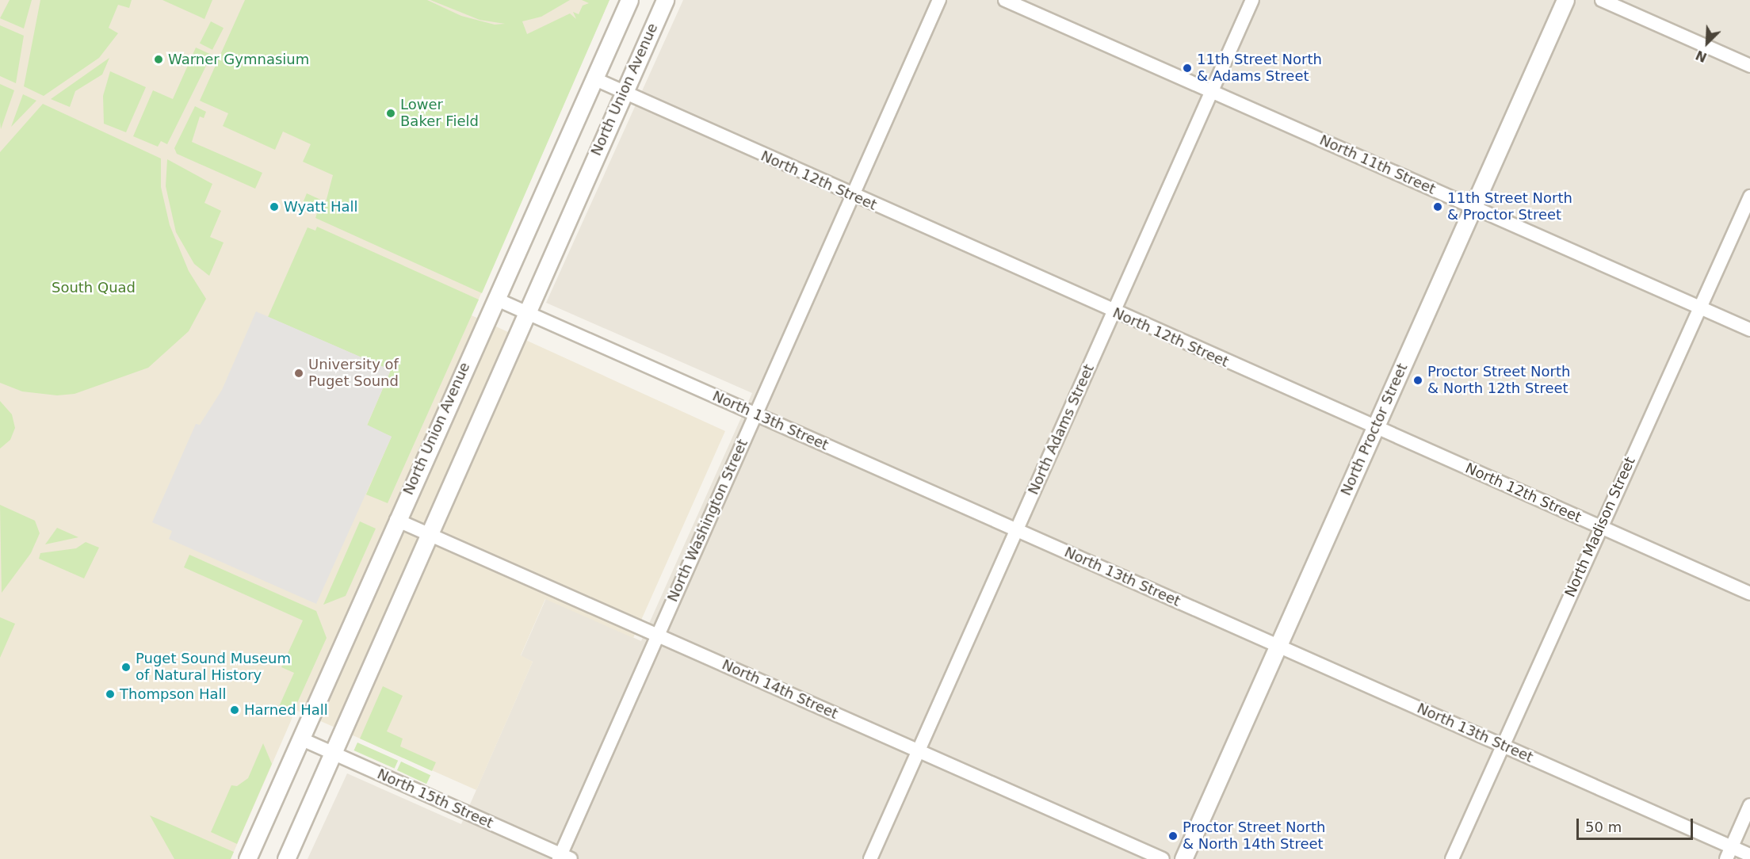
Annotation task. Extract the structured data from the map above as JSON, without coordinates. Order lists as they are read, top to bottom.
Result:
{
  "streets": {
    "street": [
      "North Union Avenue",
      "North 11th Street",
      "North 12th Street",
      "North 13th Street",
      "North Adams Street",
      "North Proctor Street",
      "North Washington Street",
      "North Madison Street",
      "North 14th Street",
      "North 15th Street"
    ]
  },
  "crossings": [
    ["North Union Avenue", "North 12th Street"],
    ["North Union Avenue", "North 13th Street"],
    ["North Union Avenue", "North 14th Street"],
    ["North Union Avenue", "North 15th Street"],
    ["North 11th Street", "North Adams Street"],
    ["North 11th Street", "North Proctor Street"],
    ["North 11th Street", "North Madison Street"],
    ["North 12th Street", "North Adams Street"],
    ["North 12th Street", "North Proctor Street"],
    ["North 12th Street", "North Washington Street"],
    ["North 12th Street", "North Madison Street"],
    ["North 13th Street", "North Adams Street"],
    ["North 13th Street", "North Proctor Street"],
    ["North 13th Street", "North Washington Street"],
    ["North 13th Street", "North Madison Street"],
    ["North Adams Street", "North 14th Street"],
    ["North Washington Street", "North 14th Street"],
    ["North Washington Street", "North 15th Street"]
  ],
  "parks": ["South Quad"],
  "places": [
    "Warner Gymnasium",
    "11th Street North & Adams Street",
    "Lower Baker Field",
    "Wyatt Hall",
    "11th Street North & Proctor Street",
    "University of Puget Sound",
    "Proctor Street North & North 12th Street",
    "Puget Sound Museum of Natural History",
    "Thompson Hall",
    "Harned Hall",
    "Proctor Street North & North 14th Street"
  ],
  "scale_bar": "50 m",
  "north": "bottom left"
}
